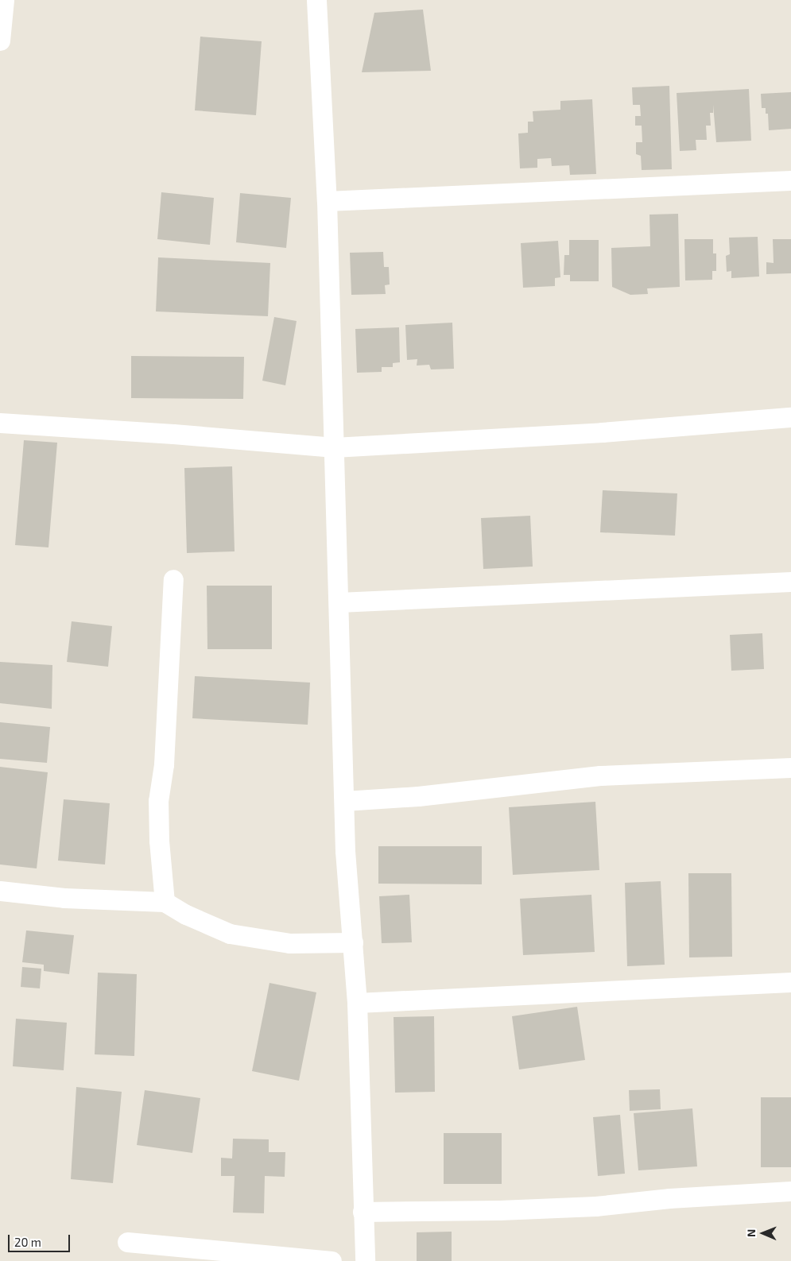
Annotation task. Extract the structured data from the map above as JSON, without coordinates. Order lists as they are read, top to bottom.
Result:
{
  "scale_bar": "20 m",
  "north": "left"
}
